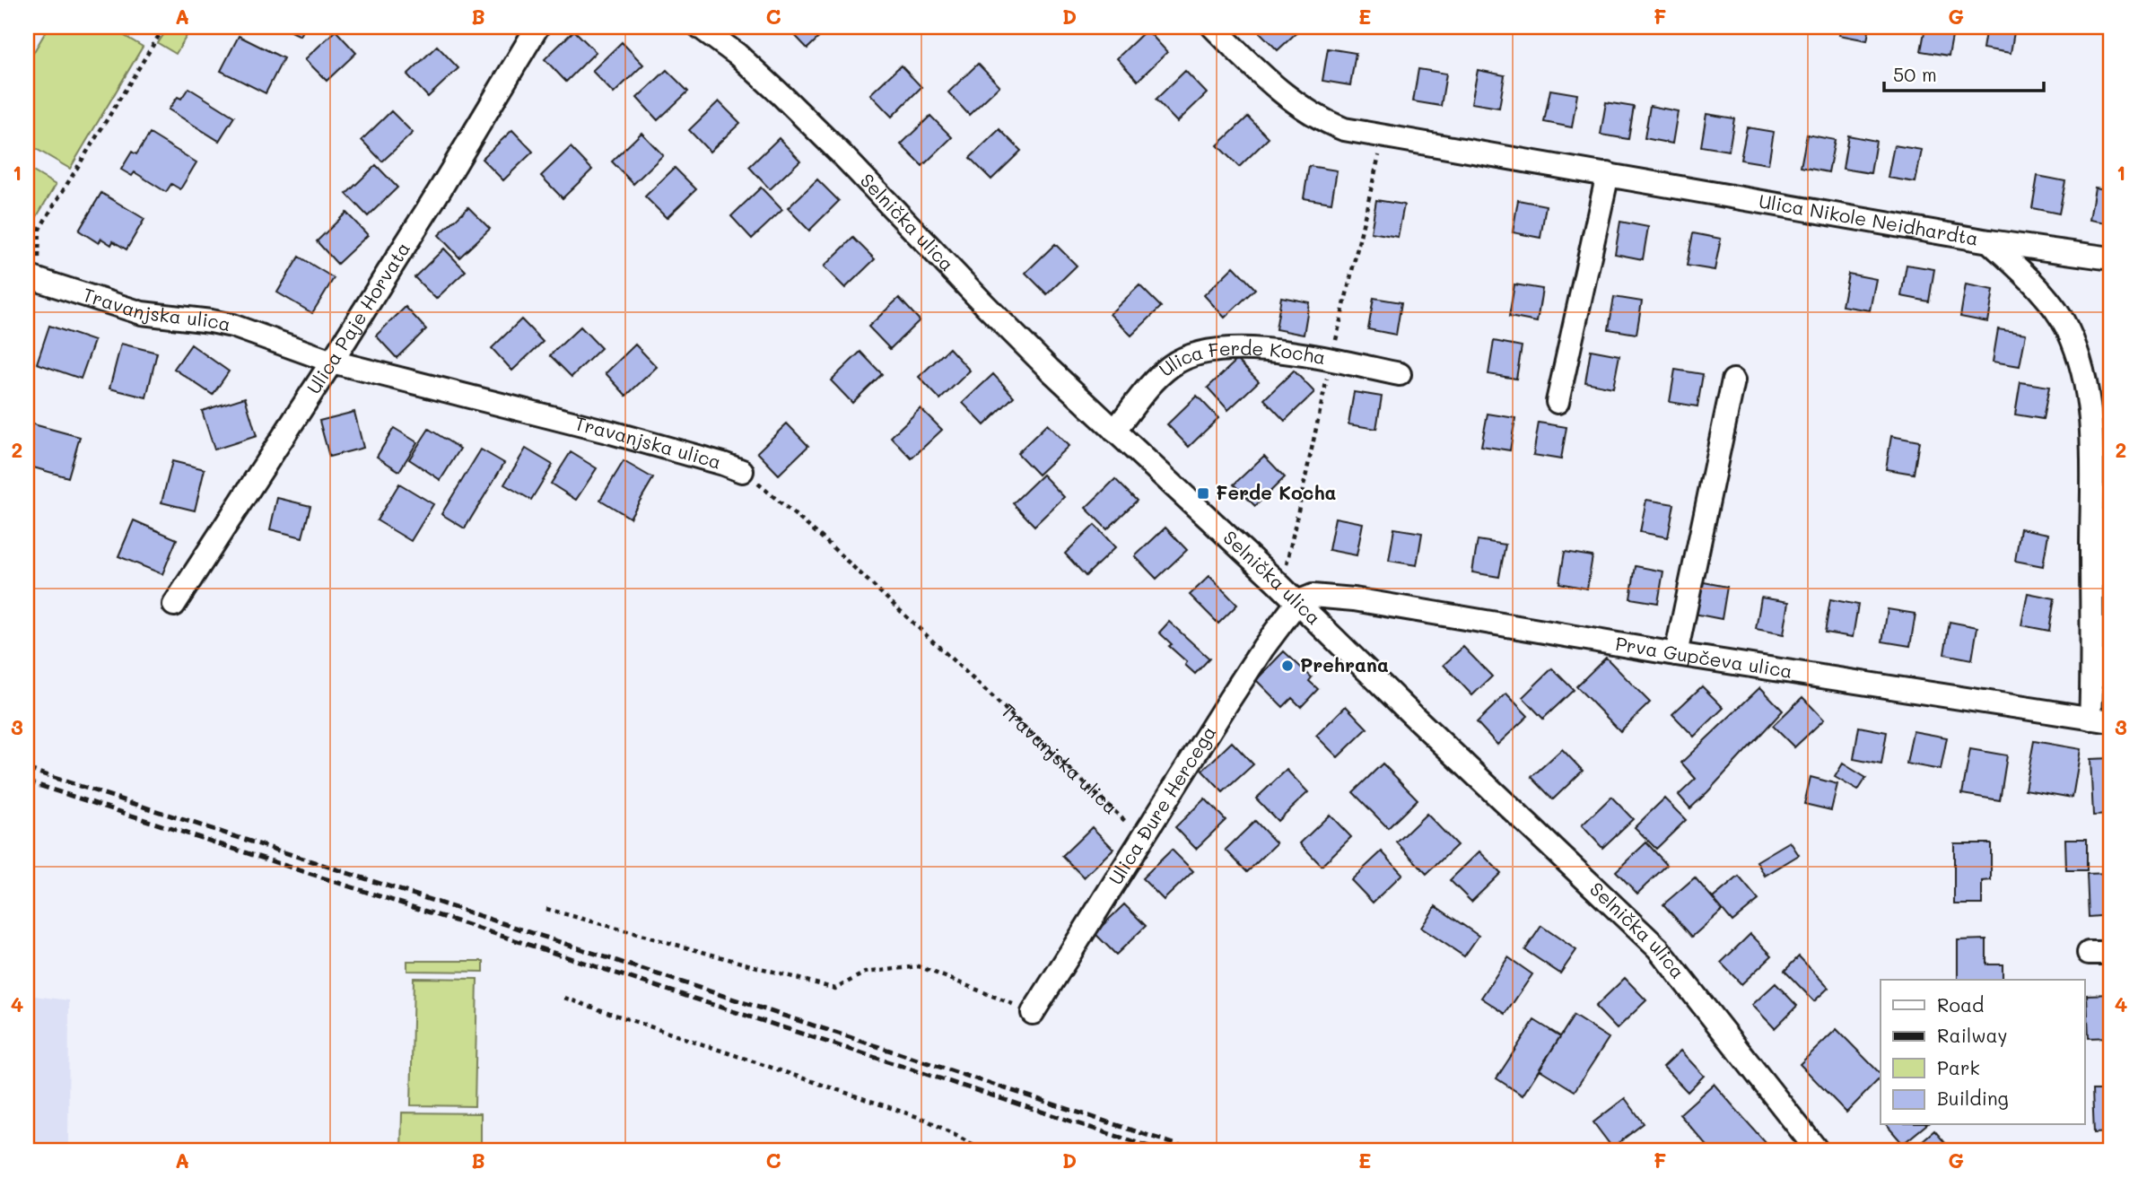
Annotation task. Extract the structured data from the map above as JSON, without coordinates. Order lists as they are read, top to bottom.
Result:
{
  "streets": {
    "street": [
      "Ulica Nikole Neidhardta",
      "Selnička ulica",
      "Travanjska ulica",
      "Ulica Paje Horvata",
      "Ulica Ferde Kocha",
      "Prva Gupčeva ulica",
      "Ulica Đure Hercega"
    ]
  },
  "crossings": [
    ["Ulica Nikole Neidhardta", "Prva Gupčeva ulica"],
    ["Selnička ulica", "Ulica Ferde Kocha"],
    ["Selnička ulica", "Prva Gupčeva ulica"],
    ["Selnička ulica", "Ulica Đure Hercega"],
    ["Travanjska ulica", "Ulica Paje Horvata"],
    ["Travanjska ulica", "Ulica Đure Hercega"],
    ["Prva Gupčeva ulica", "Ulica Đure Hercega"]
  ],
  "places": {
    "transit": ["Ferde Kocha"],
    "other": ["Prehrana"]
  },
  "legend": [
    "Road",
    "Railway",
    "Park",
    "Building"
  ],
  "scale_bar": "50 m",
  "grid": {
    "columns": [
      "A",
      "B",
      "C",
      "D",
      "E",
      "F",
      "G"
    ],
    "rows": [
      "1",
      "2",
      "3",
      "4"
    ]
  }
}
